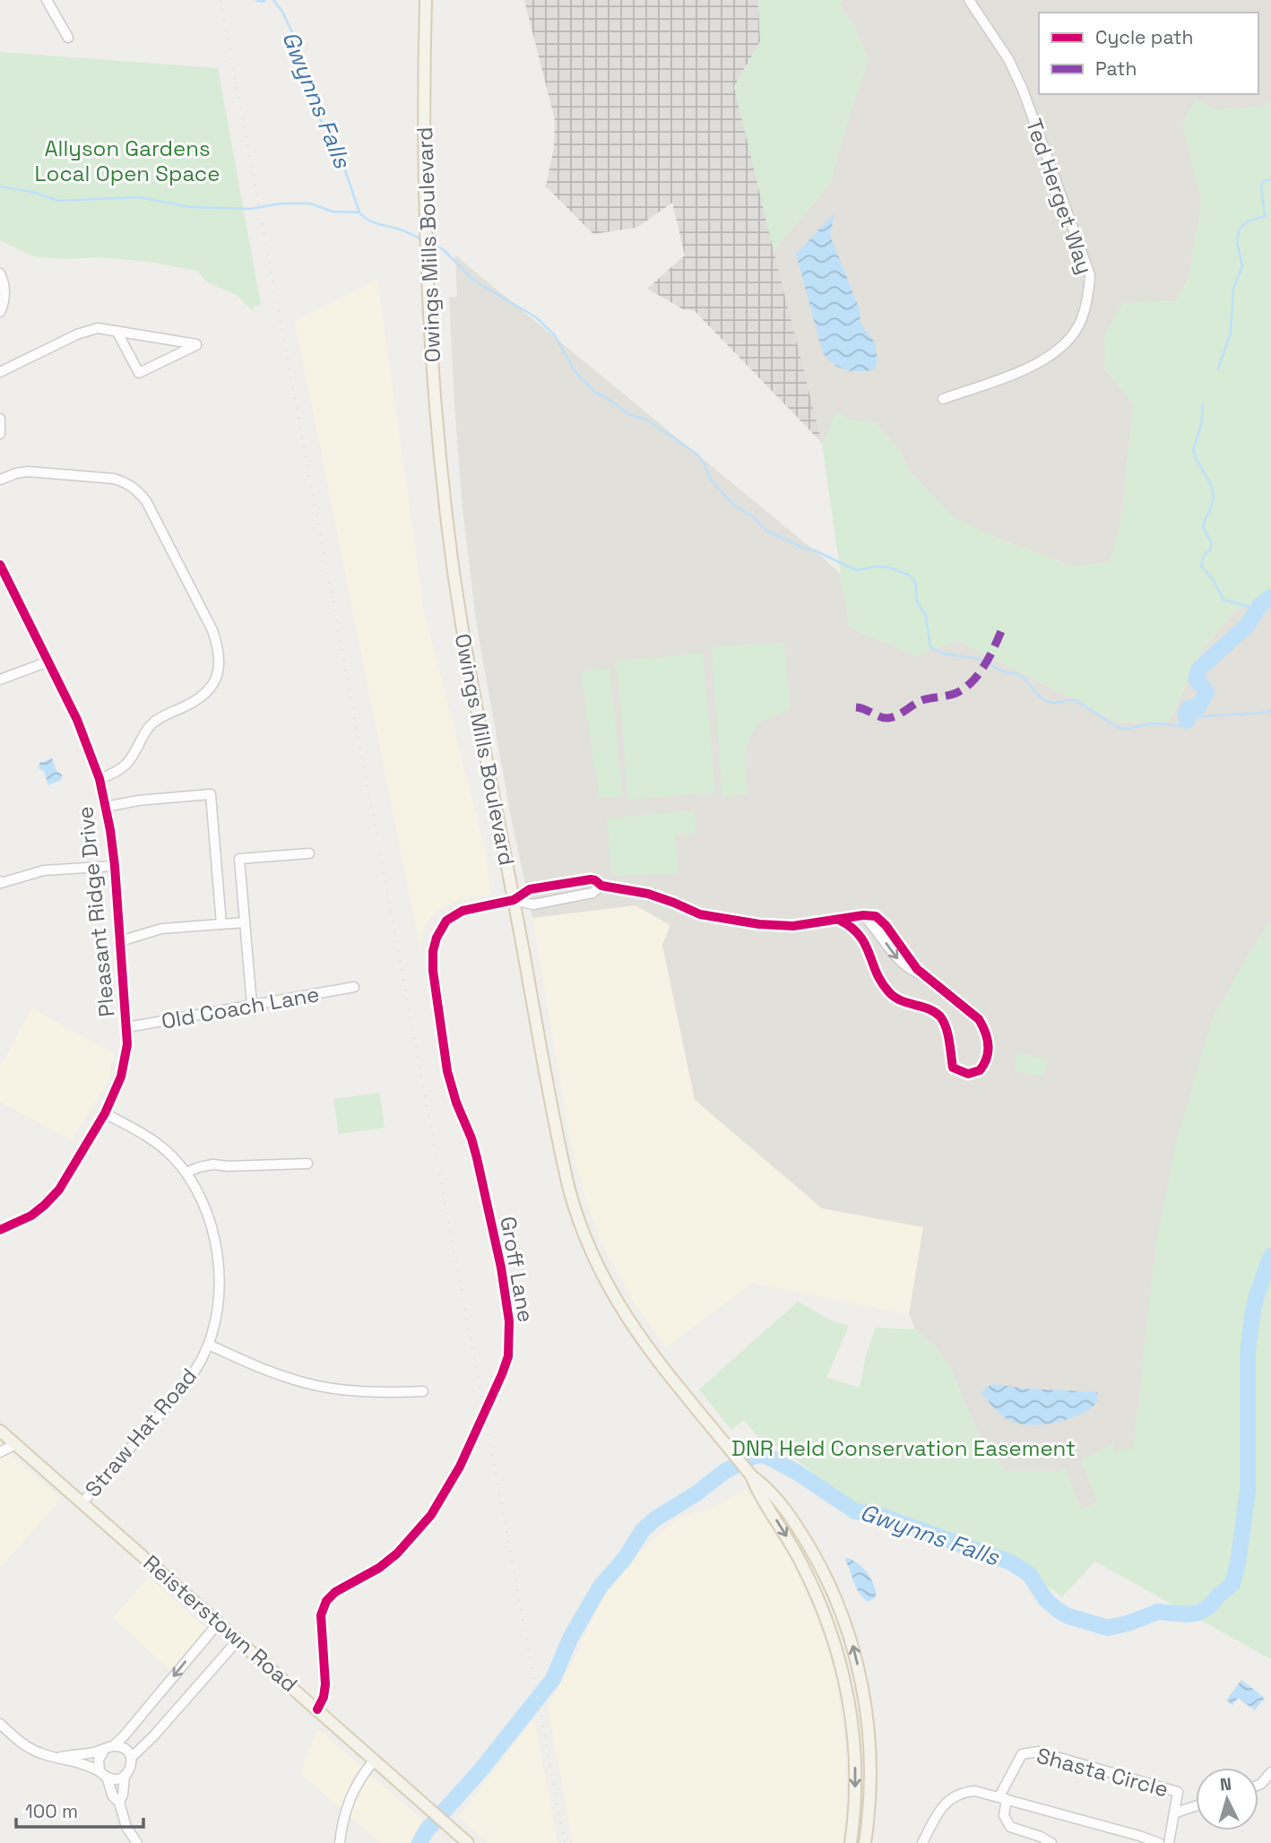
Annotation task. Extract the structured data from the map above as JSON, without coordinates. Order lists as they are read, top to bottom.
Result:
{
  "streets": {
    "main road": ["Owings Mills Boulevard", "Reisterstown Road"],
    "street": [
      "Ted Herget Way",
      "Pleasant Ridge Drive",
      "Old Coach Lane",
      "Groff Lane",
      "Straw Hat Road",
      "Shasta Circle"
    ]
  },
  "crossings": [
    ["Owings Mills Boulevard", "Groff Lane"],
    ["Pleasant Ridge Drive", "Old Coach Lane"],
    ["Pleasant Ridge Drive", "Straw Hat Road"],
    ["Groff Lane", "Reisterstown Road"],
    ["Straw Hat Road", "Reisterstown Road"]
  ],
  "water": ["Gwynns Falls"],
  "parks": ["Allyson Gardens Local Open Space", "DNR Held Conservation Easement"],
  "legend": ["Cycle path", "Path"],
  "scale_bar": "100 m",
  "north": "top"
}
